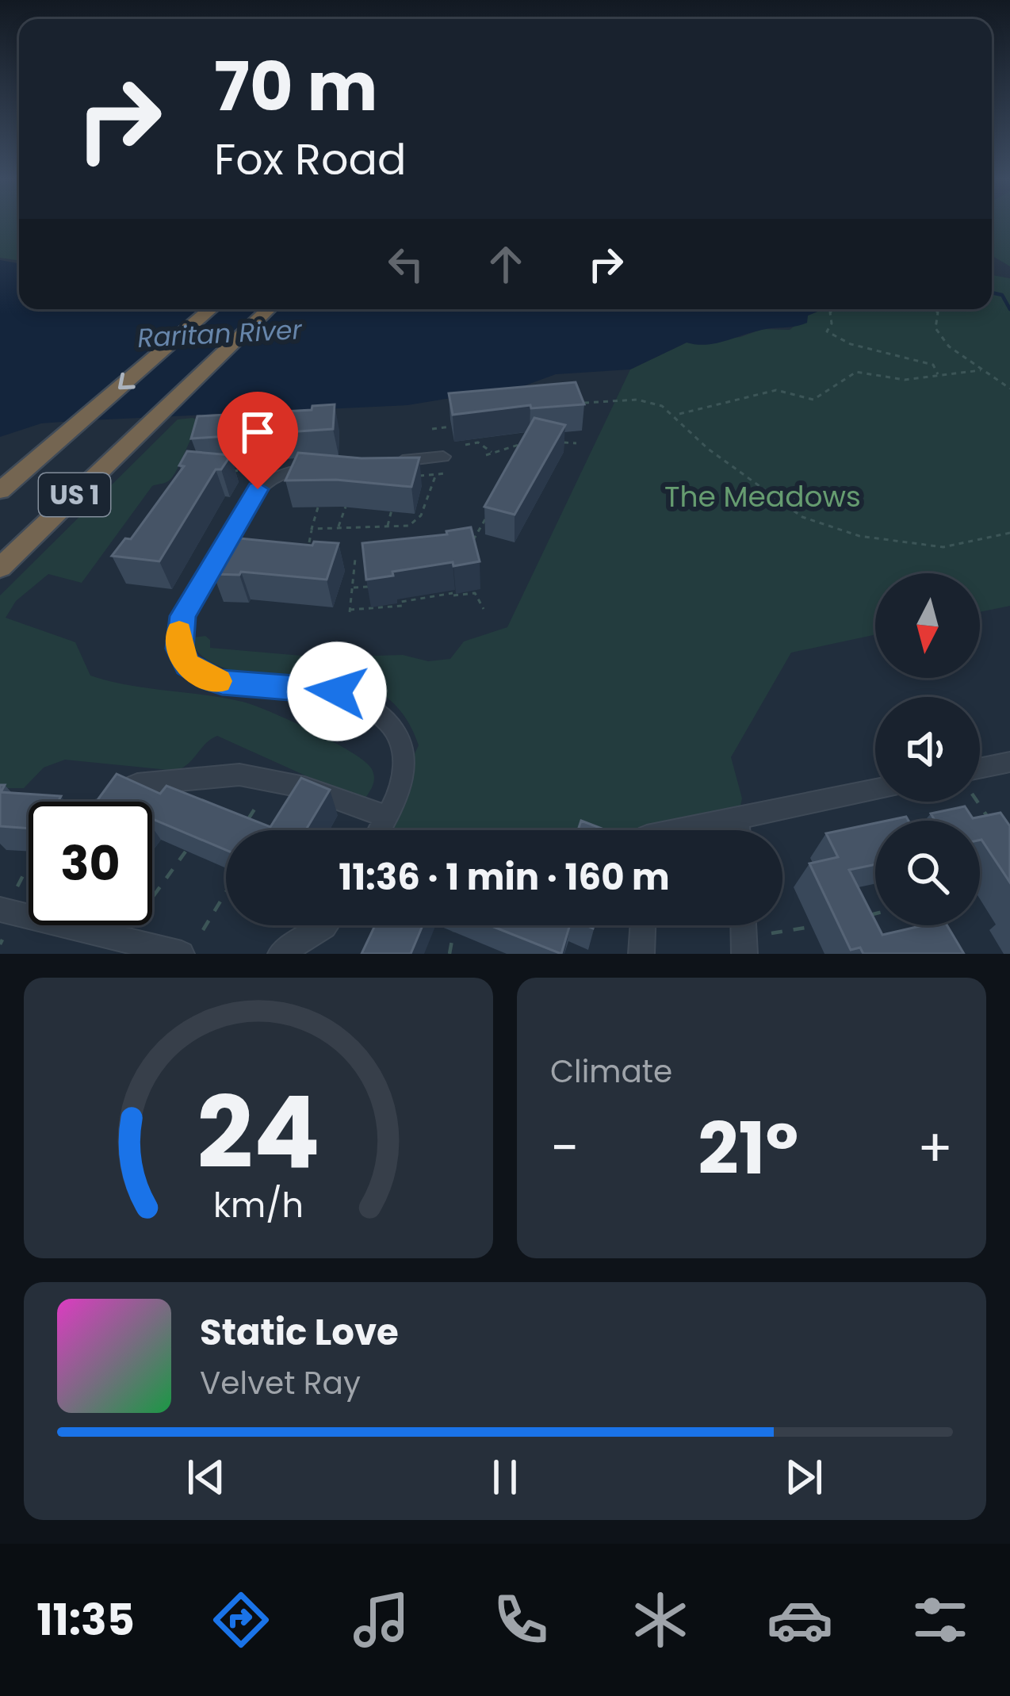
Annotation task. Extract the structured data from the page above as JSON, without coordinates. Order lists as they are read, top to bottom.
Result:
{
  "streets": {
    "highway": ["US 1"]
  },
  "water": ["Raritan River"],
  "parks": ["The Meadows"],
  "north": "bottom",
  "page": {
    "turn": ["70 m", "Fox Road"],
    "limit": "30",
    "trip": "11:36 · 1 min · 160 m",
    "tile": "Climate",
    "heat": ["−", "21°", "+"],
    "song": ["Static Love", "Velvet Ray"],
    "tabs": "11:35",
    "gauge": ["24", "km/h"]
  }
}
